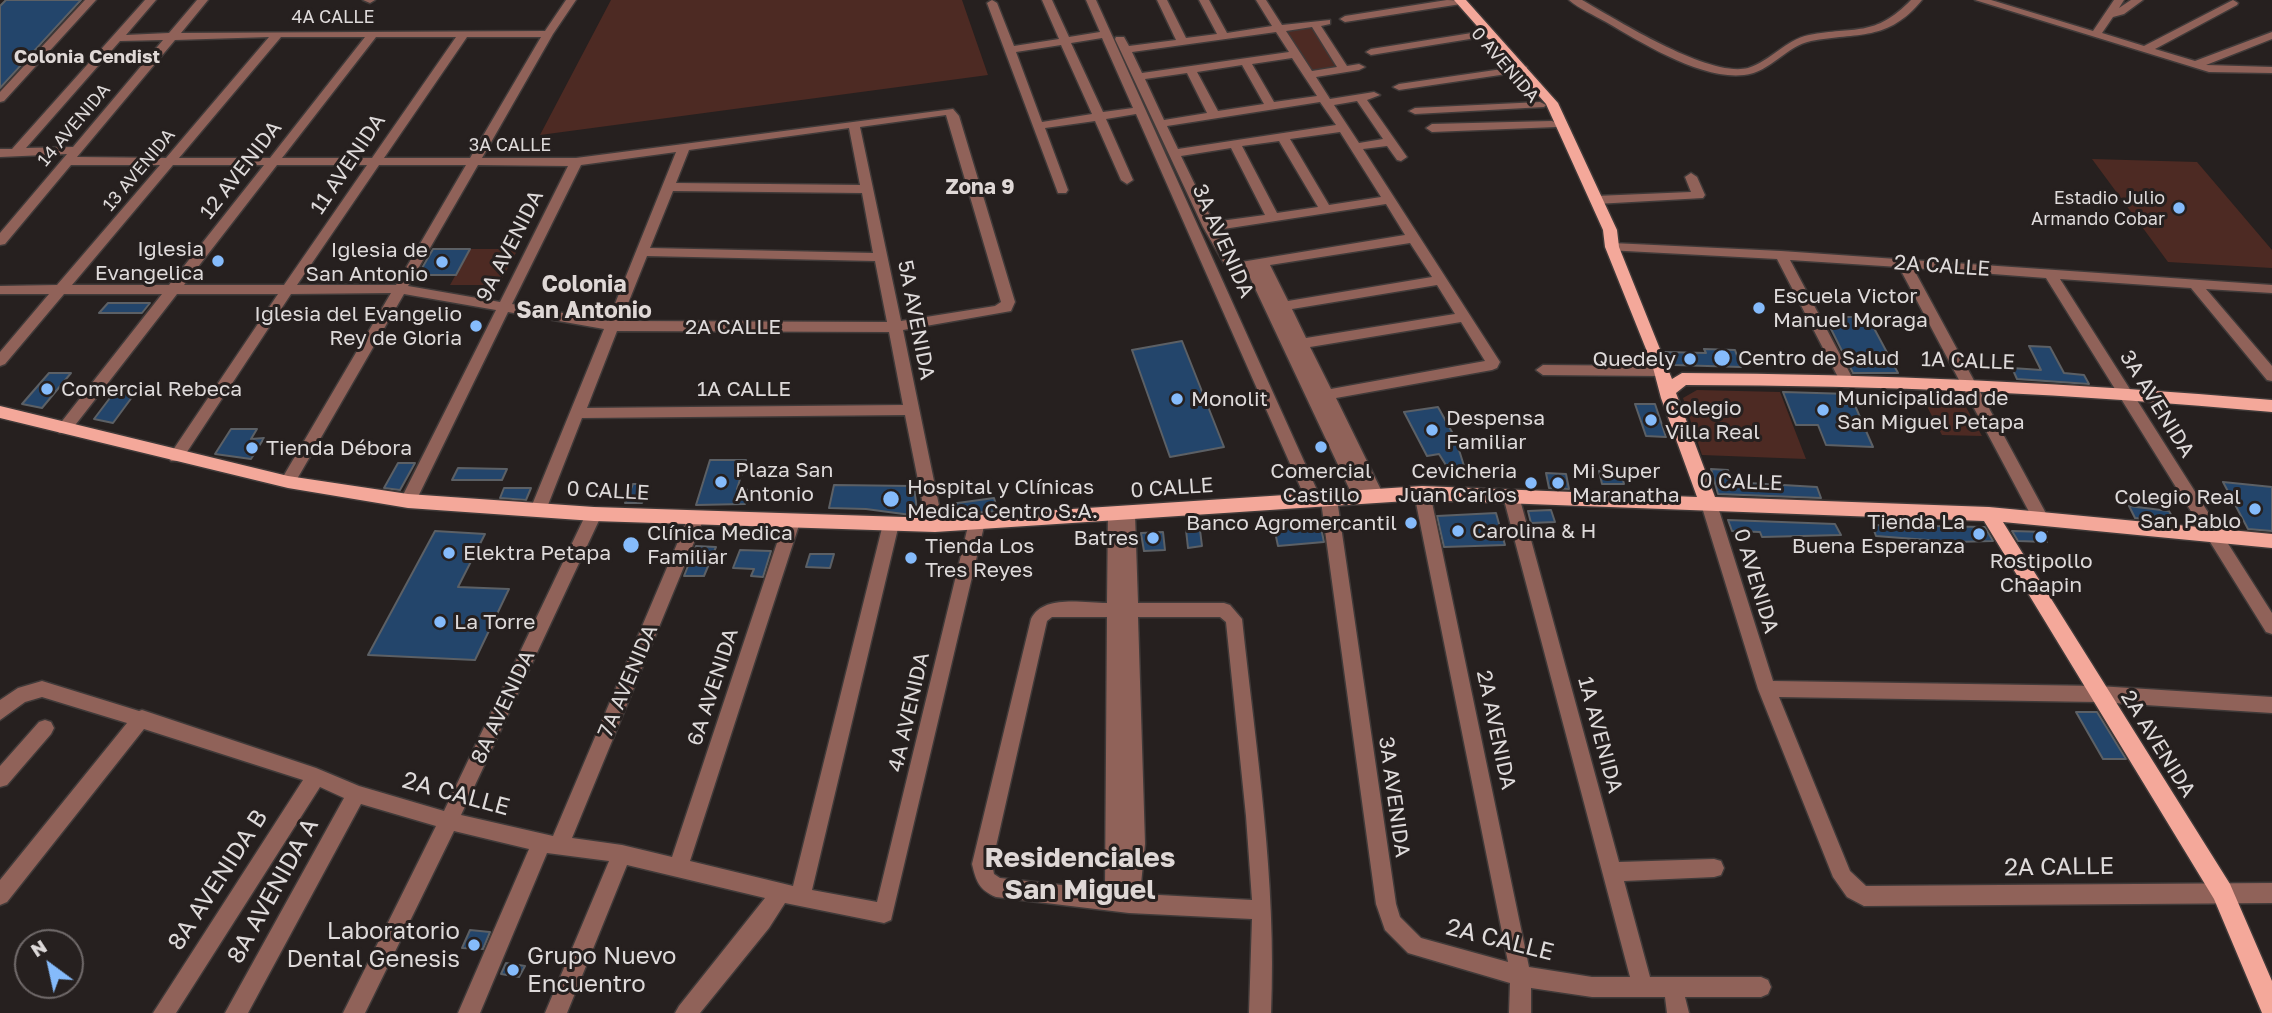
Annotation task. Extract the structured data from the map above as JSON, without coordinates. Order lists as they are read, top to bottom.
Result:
{
  "streets": {
    "main road": [
      "0 AVENIDA",
      "1A CALLE",
      "0 CALLE",
      "2A AVENIDA"
    ],
    "street": [
      "4A CALLE",
      "14 AVENIDA",
      "3A CALLE",
      "11 AVENIDA",
      "13 AVENIDA",
      "12 AVENIDA",
      "3A AVENIDA",
      "9A AVENIDA",
      "2A CALLE",
      "5A AVENIDA",
      "7A AVENIDA",
      "6A AVENIDA",
      "8A AVENIDA",
      "4A AVENIDA",
      "1A AVENIDA",
      "8A AVENIDA B",
      "8A AVENIDA A"
    ]
  },
  "crossings": [
    ["4A CALLE", "14 AVENIDA"],
    ["4A CALLE", "11 AVENIDA"],
    ["4A CALLE", "13 AVENIDA"],
    ["4A CALLE", "12 AVENIDA"],
    ["0 AVENIDA", "2A CALLE"],
    ["0 AVENIDA", "0 CALLE"],
    ["14 AVENIDA", "3A CALLE"],
    ["3A CALLE", "11 AVENIDA"],
    ["3A CALLE", "13 AVENIDA"],
    ["3A CALLE", "12 AVENIDA"],
    ["3A CALLE", "9A AVENIDA"],
    ["3A CALLE", "2A CALLE"],
    ["3A CALLE", "5A AVENIDA"],
    ["11 AVENIDA", "2A CALLE"],
    ["11 AVENIDA", "0 CALLE"],
    ["13 AVENIDA", "2A CALLE"],
    ["12 AVENIDA", "2A CALLE"],
    ["12 AVENIDA", "0 CALLE"],
    ["3A AVENIDA", "2A CALLE"],
    ["3A AVENIDA", "1A CALLE"],
    ["3A AVENIDA", "0 CALLE"],
    ["9A AVENIDA", "2A CALLE"],
    ["9A AVENIDA", "0 CALLE"],
    ["2A CALLE", "5A AVENIDA"],
    ["2A CALLE", "7A AVENIDA"],
    ["2A CALLE", "6A AVENIDA"],
    ["2A CALLE", "8A AVENIDA"],
    ["2A CALLE", "4A AVENIDA"],
    ["2A CALLE", "2A AVENIDA"],
    ["2A CALLE", "1A AVENIDA"],
    ["2A CALLE", "8A AVENIDA B"],
    ["2A CALLE", "8A AVENIDA A"],
    ["5A AVENIDA", "1A CALLE"],
    ["5A AVENIDA", "0 CALLE"],
    ["0 CALLE", "7A AVENIDA"],
    ["0 CALLE", "6A AVENIDA"],
    ["0 CALLE", "8A AVENIDA"],
    ["0 CALLE", "4A AVENIDA"],
    ["0 CALLE", "2A AVENIDA"],
    ["0 CALLE", "1A AVENIDA"]
  ],
  "districts": [
    "Colonia Cendist",
    "Zona 9",
    "Colonia San Antonio",
    "Residenciales San Miguel"
  ],
  "places": [
    "Estadio Julio Armando Cobar",
    "Iglesia Evangelica",
    "Iglesia de San Antonio",
    "Escuela Victor Manuel Moraga",
    "Iglesia del Evangelio Rey de Gloria",
    "Centro de Salud",
    "Quedely",
    "Comercial Rebeca",
    "Monolit",
    "Municipalidad de San Miguel Petapa",
    "Colegio Villa Real",
    "Despensa Familiar",
    "Comercial Castillo",
    "Tienda Débora",
    "Plaza San Antonio",
    "Cevicheria Juan Carlos",
    "Mi Super Maranatha",
    "Hospital y Clínicas Medica Centro S.A.",
    "Colegio Real San Pablo",
    "Banco Agromercantil",
    "Carolina & H",
    "Tienda La Buena Esperanza",
    "Rostipollo Chaapin",
    "Batres",
    "Clínica Medica Familiar",
    "Elektra Petapa",
    "Tienda Los Tres Reyes",
    "La Torre",
    "Laboratorio Dental Genesis",
    "Grupo Nuevo Encuentro"
  ],
  "north": "top left"
}
